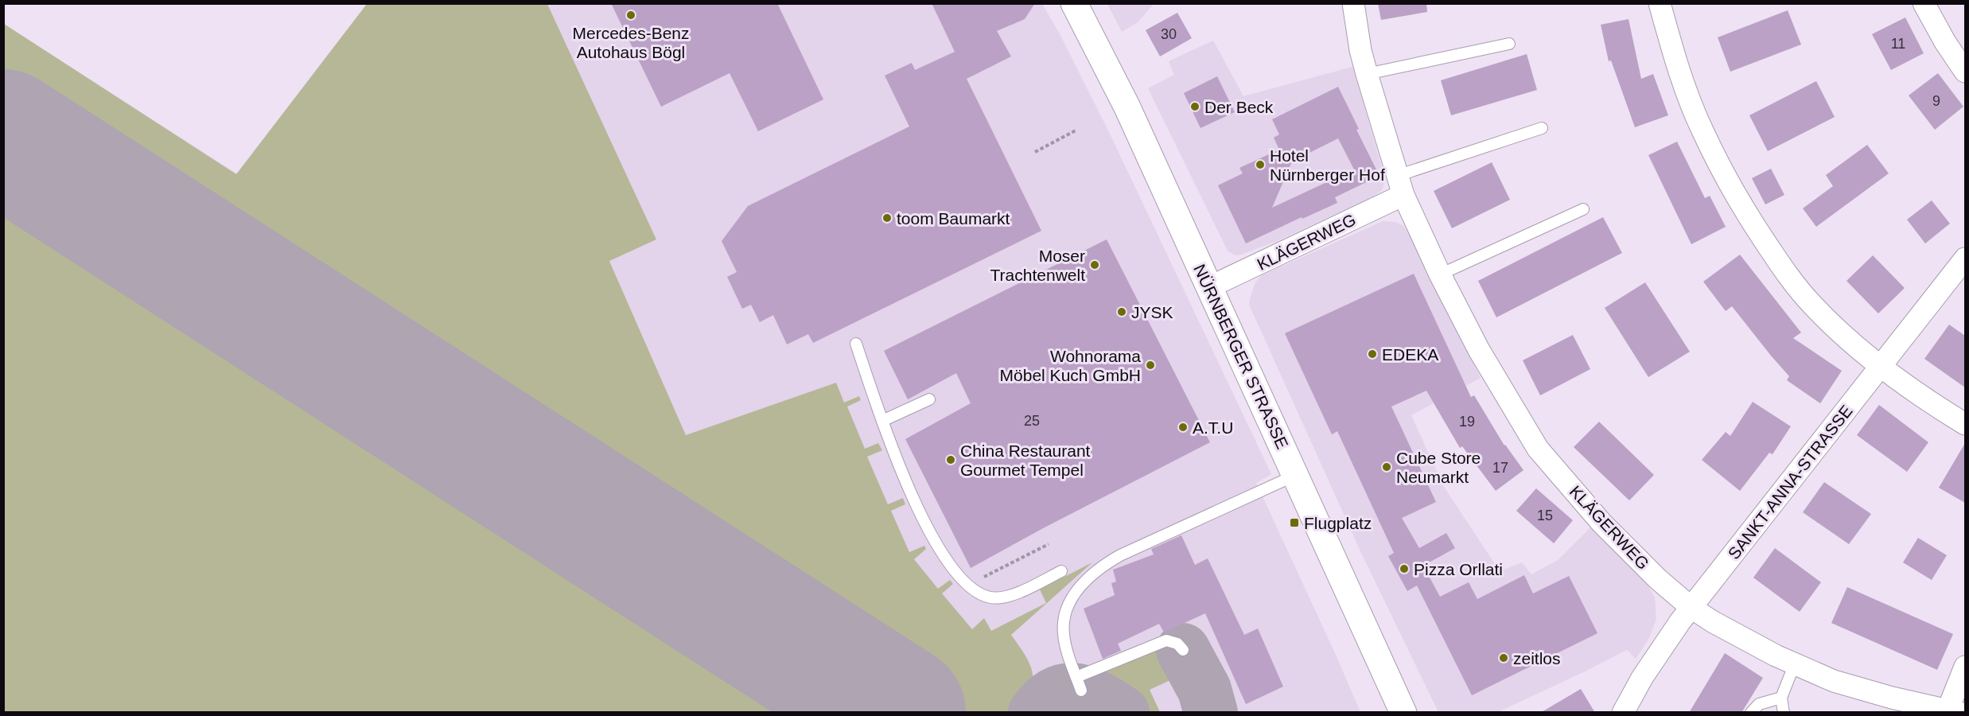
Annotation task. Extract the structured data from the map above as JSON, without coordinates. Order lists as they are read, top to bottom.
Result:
{
  "streets": {
    "main road": ["NÜRNBERGER STRASSE"],
    "street": ["KLÄGERWEG", "SANKT-ANNA-STRASSE"]
  },
  "crossings": [
    ["KLÄGERWEG", "NÜRNBERGER STRASSE"],
    ["KLÄGERWEG", "SANKT-ANNA-STRASSE"]
  ],
  "places": {
    "other": [
      "Mercedes-Benz Autohaus Bögl",
      "Der Beck",
      "Hotel Nürnberger Hof",
      "toom Baumarkt",
      "Moser Trachtenwelt",
      "JYSK",
      "EDEKA",
      "Wohnorama Möbel Kuch GmbH",
      "A.T.U",
      "China Restaurant Gourmet Tempel",
      "Cube Store Neumarkt",
      "Pizza Orllati",
      "zeitlos"
    ],
    "transit": ["Flugplatz"]
  },
  "house_numbers": [
    "30",
    "11",
    "9",
    "25",
    "19",
    "17",
    "15"
  ]
}
